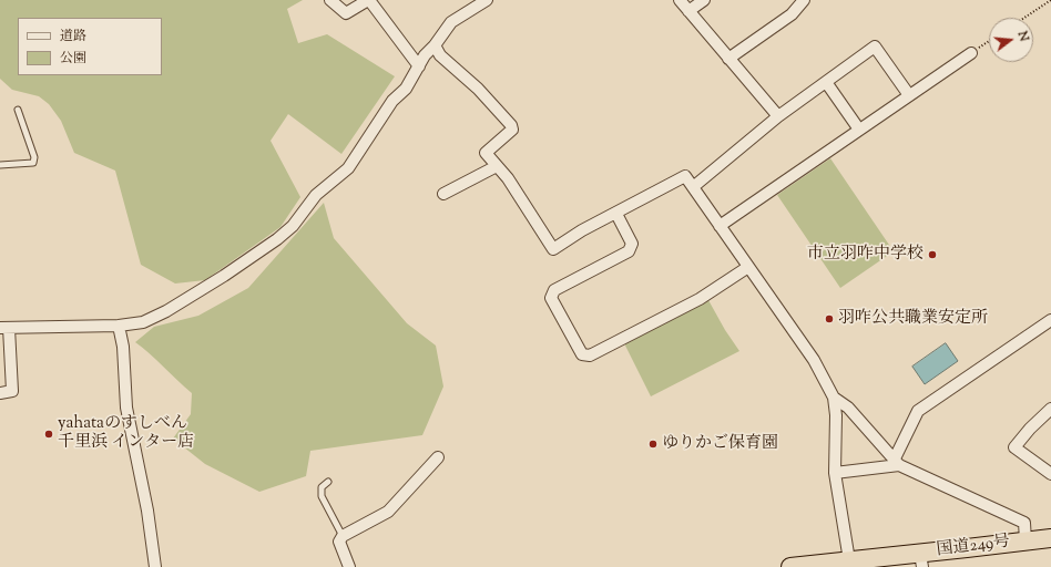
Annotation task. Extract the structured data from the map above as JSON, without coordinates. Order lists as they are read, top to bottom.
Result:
{
  "streets": {
    "highway": ["国道249号"]
  },
  "places": [
    "市立羽咋中学校",
    "羽咋公共職業安定所",
    "yahataのすしべん 千里浜 インター店",
    "ゆりかご保育園"
  ],
  "legend": ["道路", "公園"],
  "north": "right"
}
